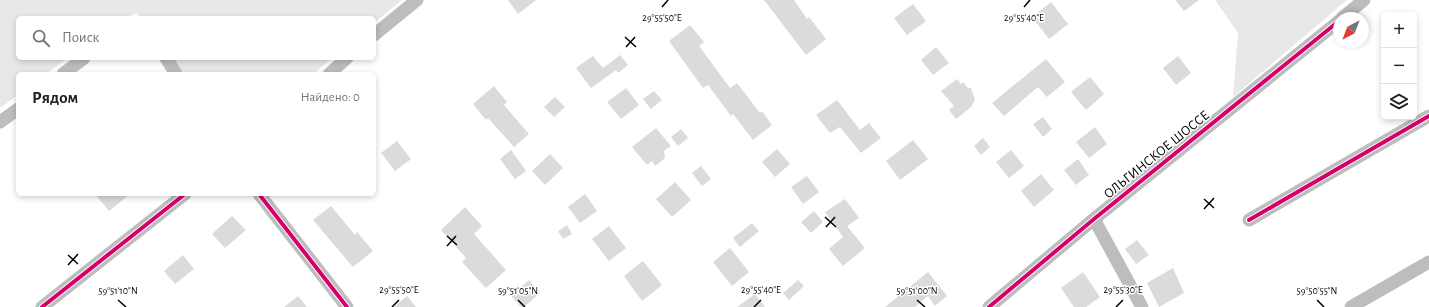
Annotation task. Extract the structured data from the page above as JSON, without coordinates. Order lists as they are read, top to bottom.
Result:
{
  "streets": {
    "street": ["ОЛЬГИНСКОЕ ШОССЕ"]
  },
  "north": "bottom left",
  "page": {
    "map_buttons": ["+", "−"],
    "search": "Поиск",
    "heading": ["Рядом", "Найдено: 0"]
  },
  "coordinates": [
    "29°55'50\"E",
    "29°55'40\"E",
    "29°55'30\"E",
    "59°51'10\"N",
    "59°51'05\"N",
    "59°51'00\"N",
    "59°50'55\"N"
  ]
}
